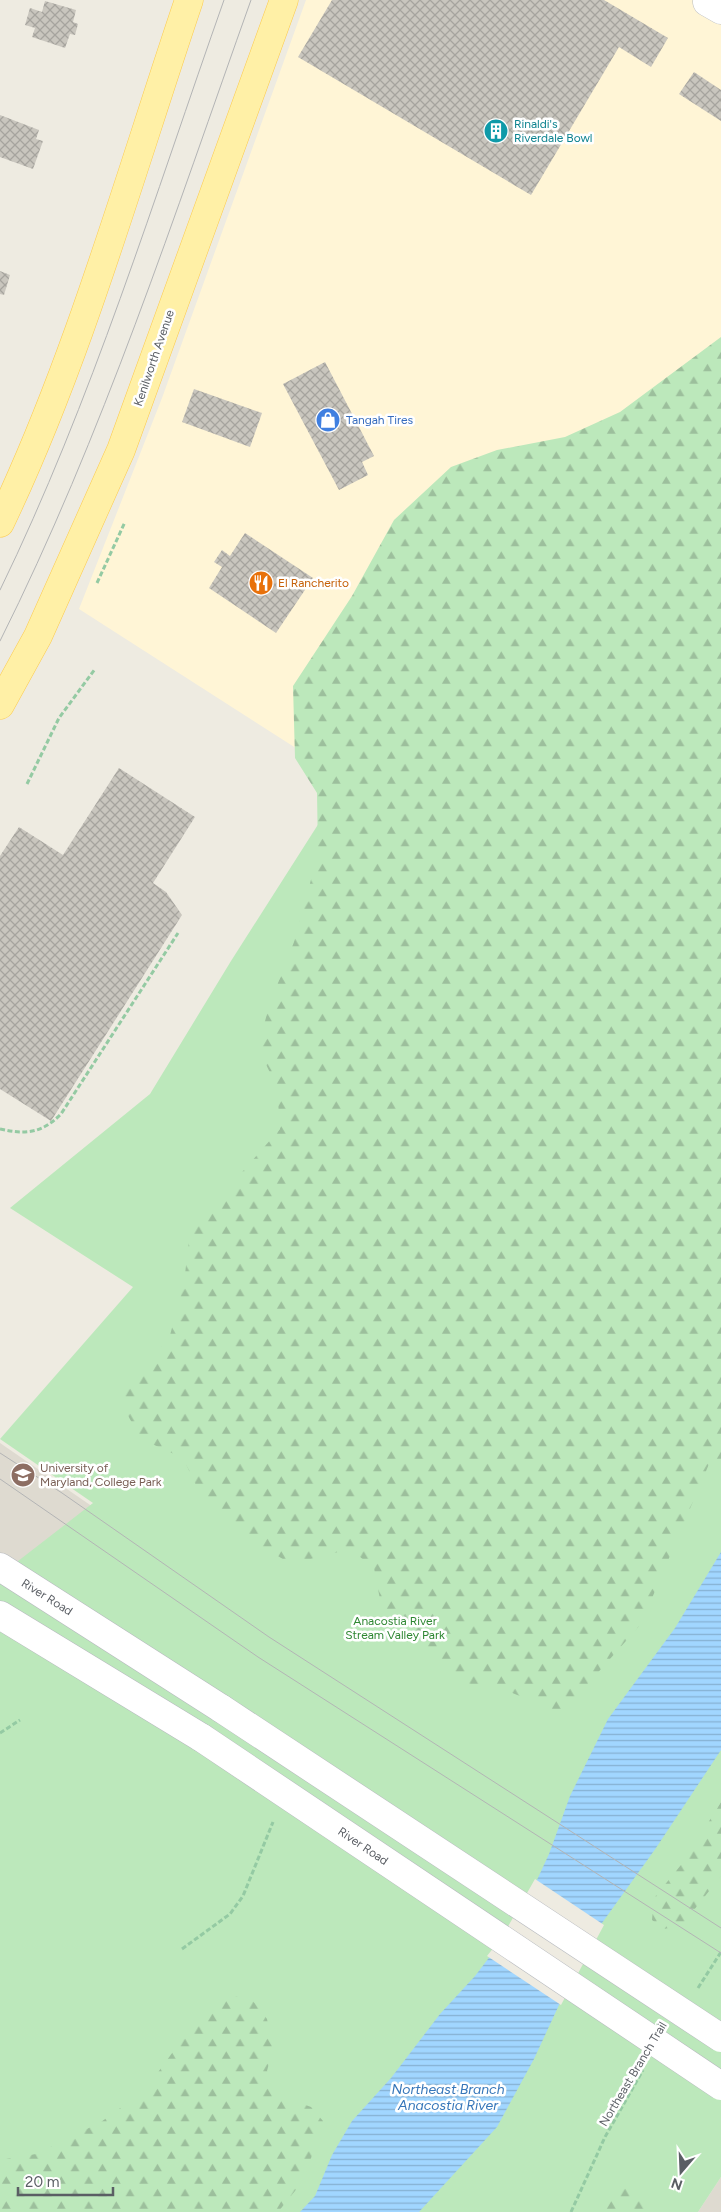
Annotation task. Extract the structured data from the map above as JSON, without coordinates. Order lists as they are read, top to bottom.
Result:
{
  "streets": {
    "main road": ["Kenilworth Avenue"],
    "street": ["River Road"],
    "path": ["Northeast Branch Trail"]
  },
  "water": ["Northeast Branch Anacostia River"],
  "parks": ["Anacostia River Stream Valley Park"],
  "places": {
    "building": ["Rinaldi's Riverdale Bowl"],
    "shop": ["Tangah Tires"],
    "restaurant": ["El Rancherito"],
    "school or university": ["University of Maryland, College Park"]
  },
  "scale_bar": "20 m",
  "north": "bottom"
}
